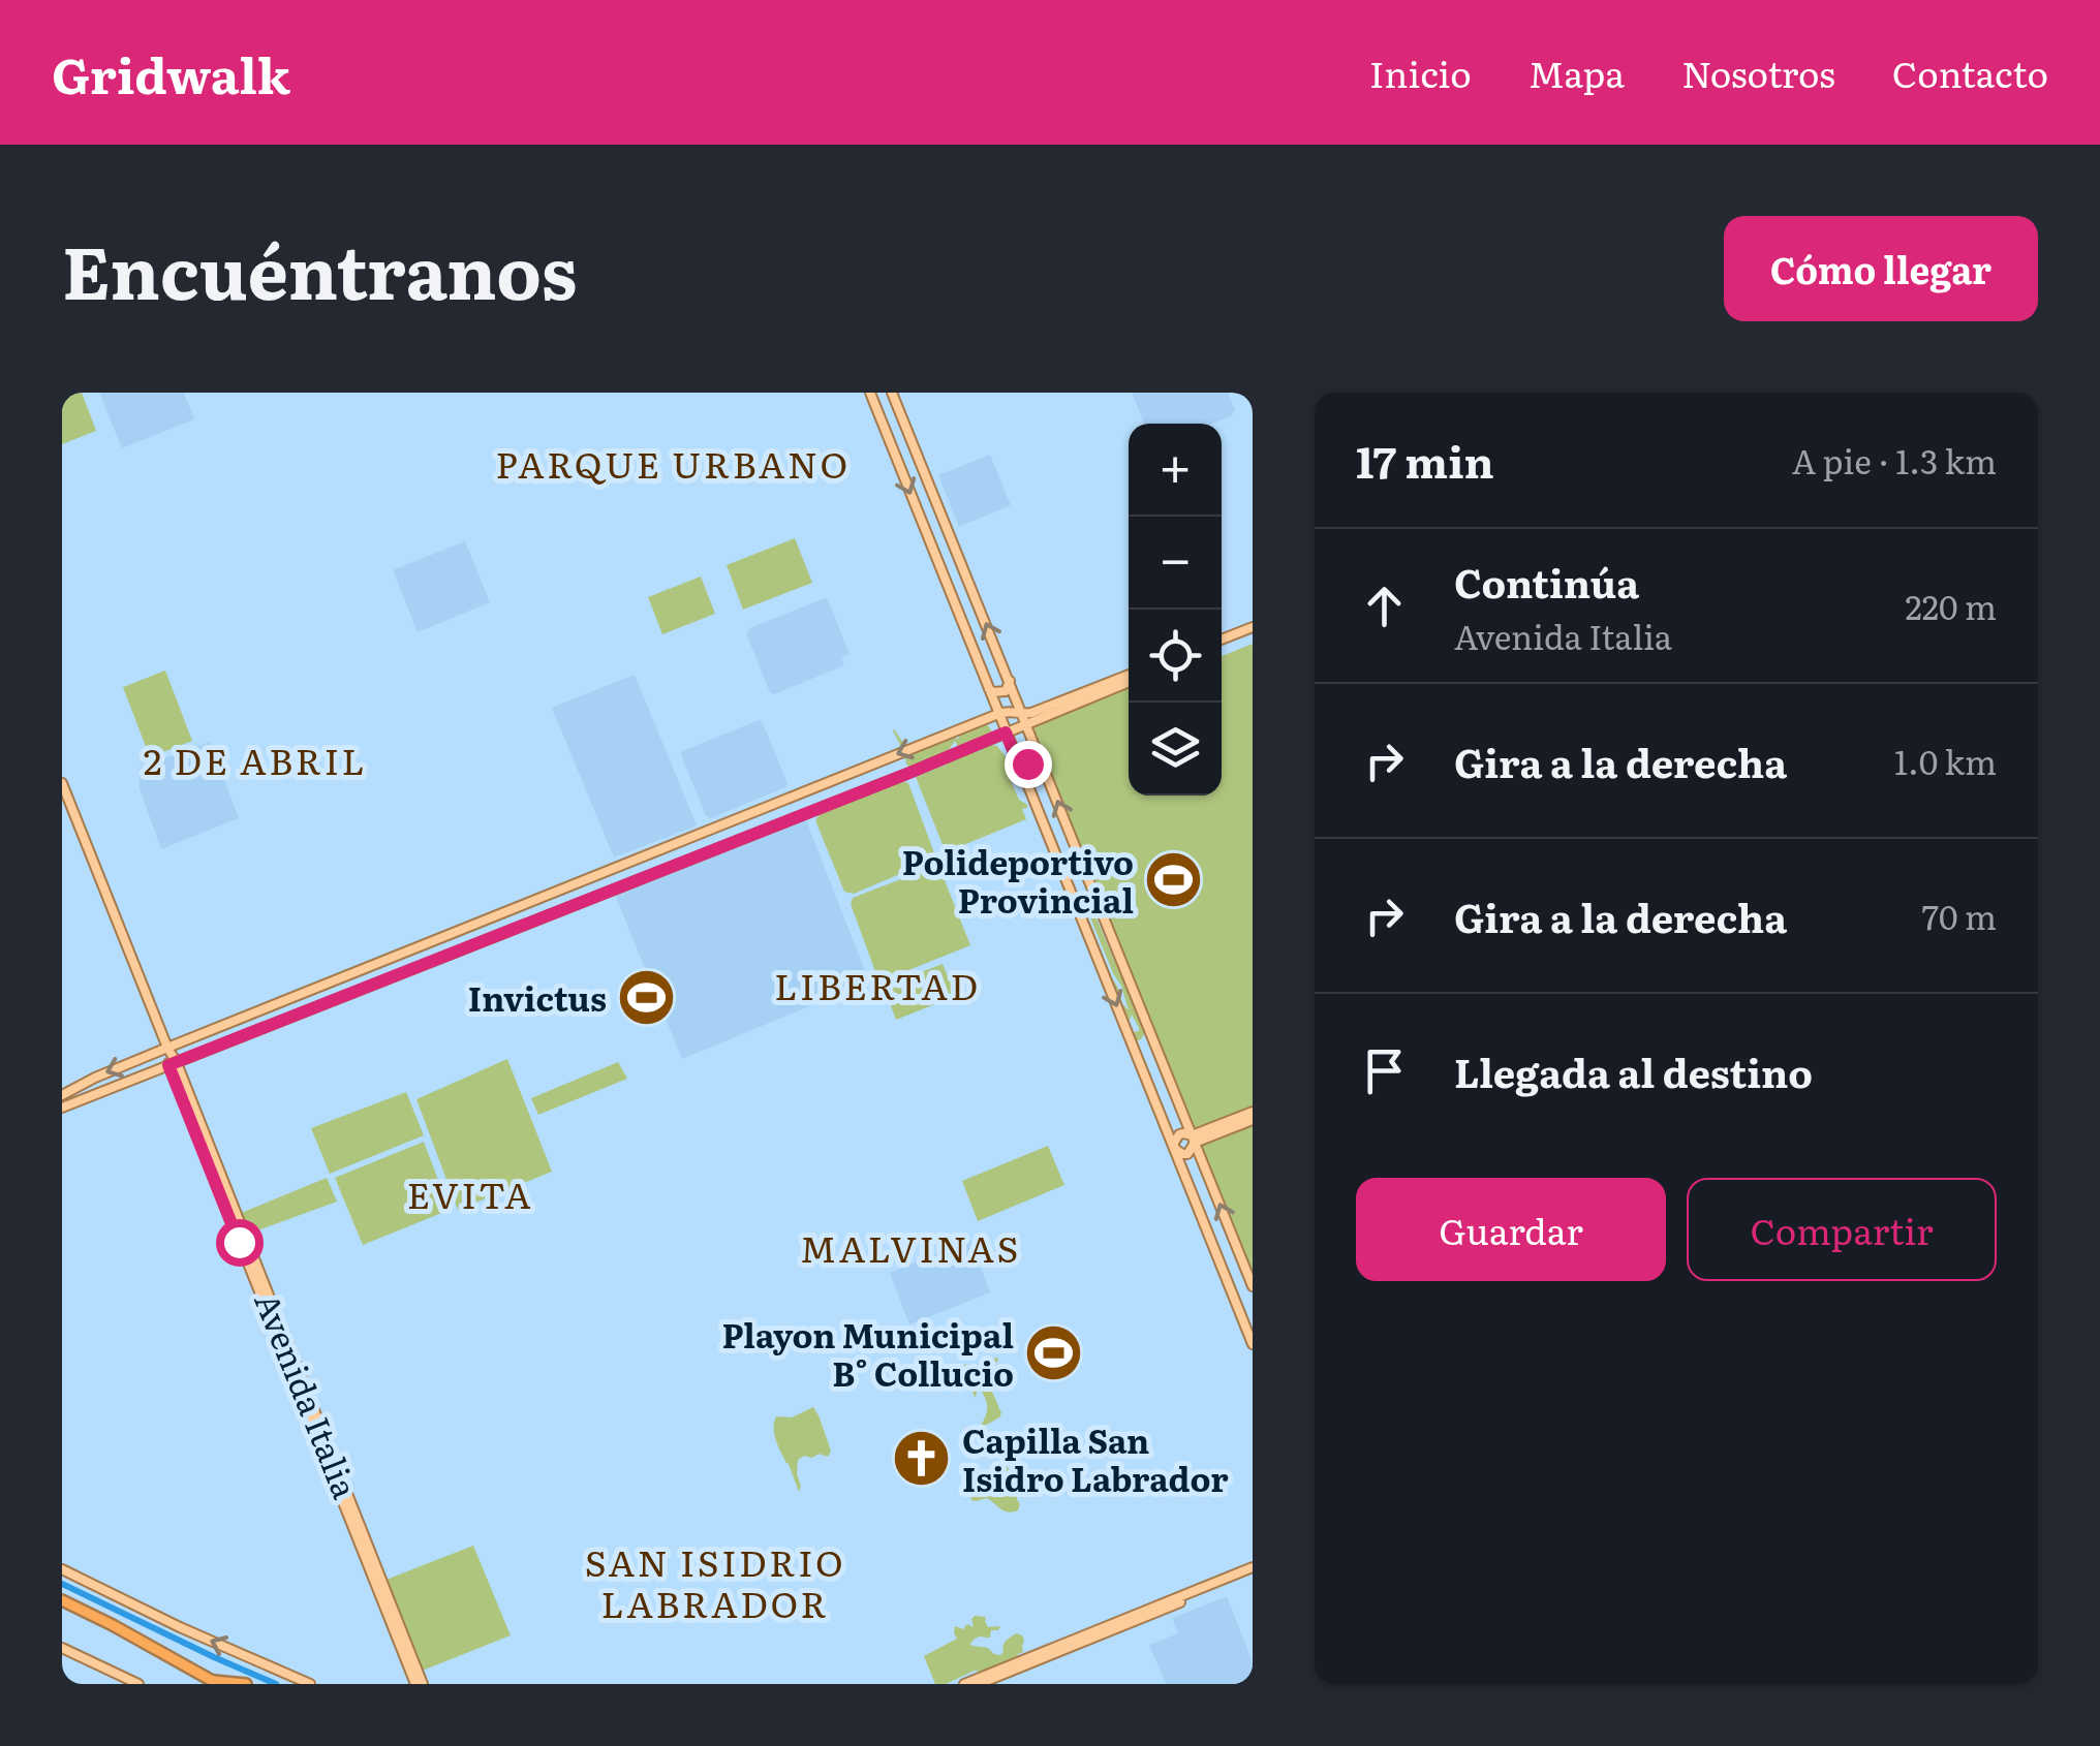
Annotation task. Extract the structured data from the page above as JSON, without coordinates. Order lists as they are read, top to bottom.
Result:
{
  "streets": {
    "main road": ["Avenida Italia"]
  },
  "districts": [
    "PARQUE URBANO",
    "2 DE ABRIL",
    "LIBERTAD",
    "EVITA",
    "MALVINAS",
    "SAN ISIDRIO LABRADOR"
  ],
  "places": {
    "sports": ["Polideportivo Provincial", "Invictus", "Playon Municipal B° Collucio"],
    "church": ["Capilla San Isidro Labrador"]
  },
  "page": {
    "header": "Gridwalk",
    "nav": [
      "Inicio",
      "Mapa",
      "Nosotros",
      "Contacto"
    ],
    "title": "Encuéntranos",
    "buttons": [
      "Cómo llegar",
      ["Guardar", "Compartir"]
    ],
    "heading": ["17 min", "A pie · 1.3 km"],
    "map_buttons": ["+", "−"],
    "list": [
      ["Continúa", "Avenida Italia", "220 m"],
      ["Gira a la derecha", "1.0 km"],
      ["Gira a la derecha", "70 m"],
      "Llegada al destino"
    ]
  }
}
